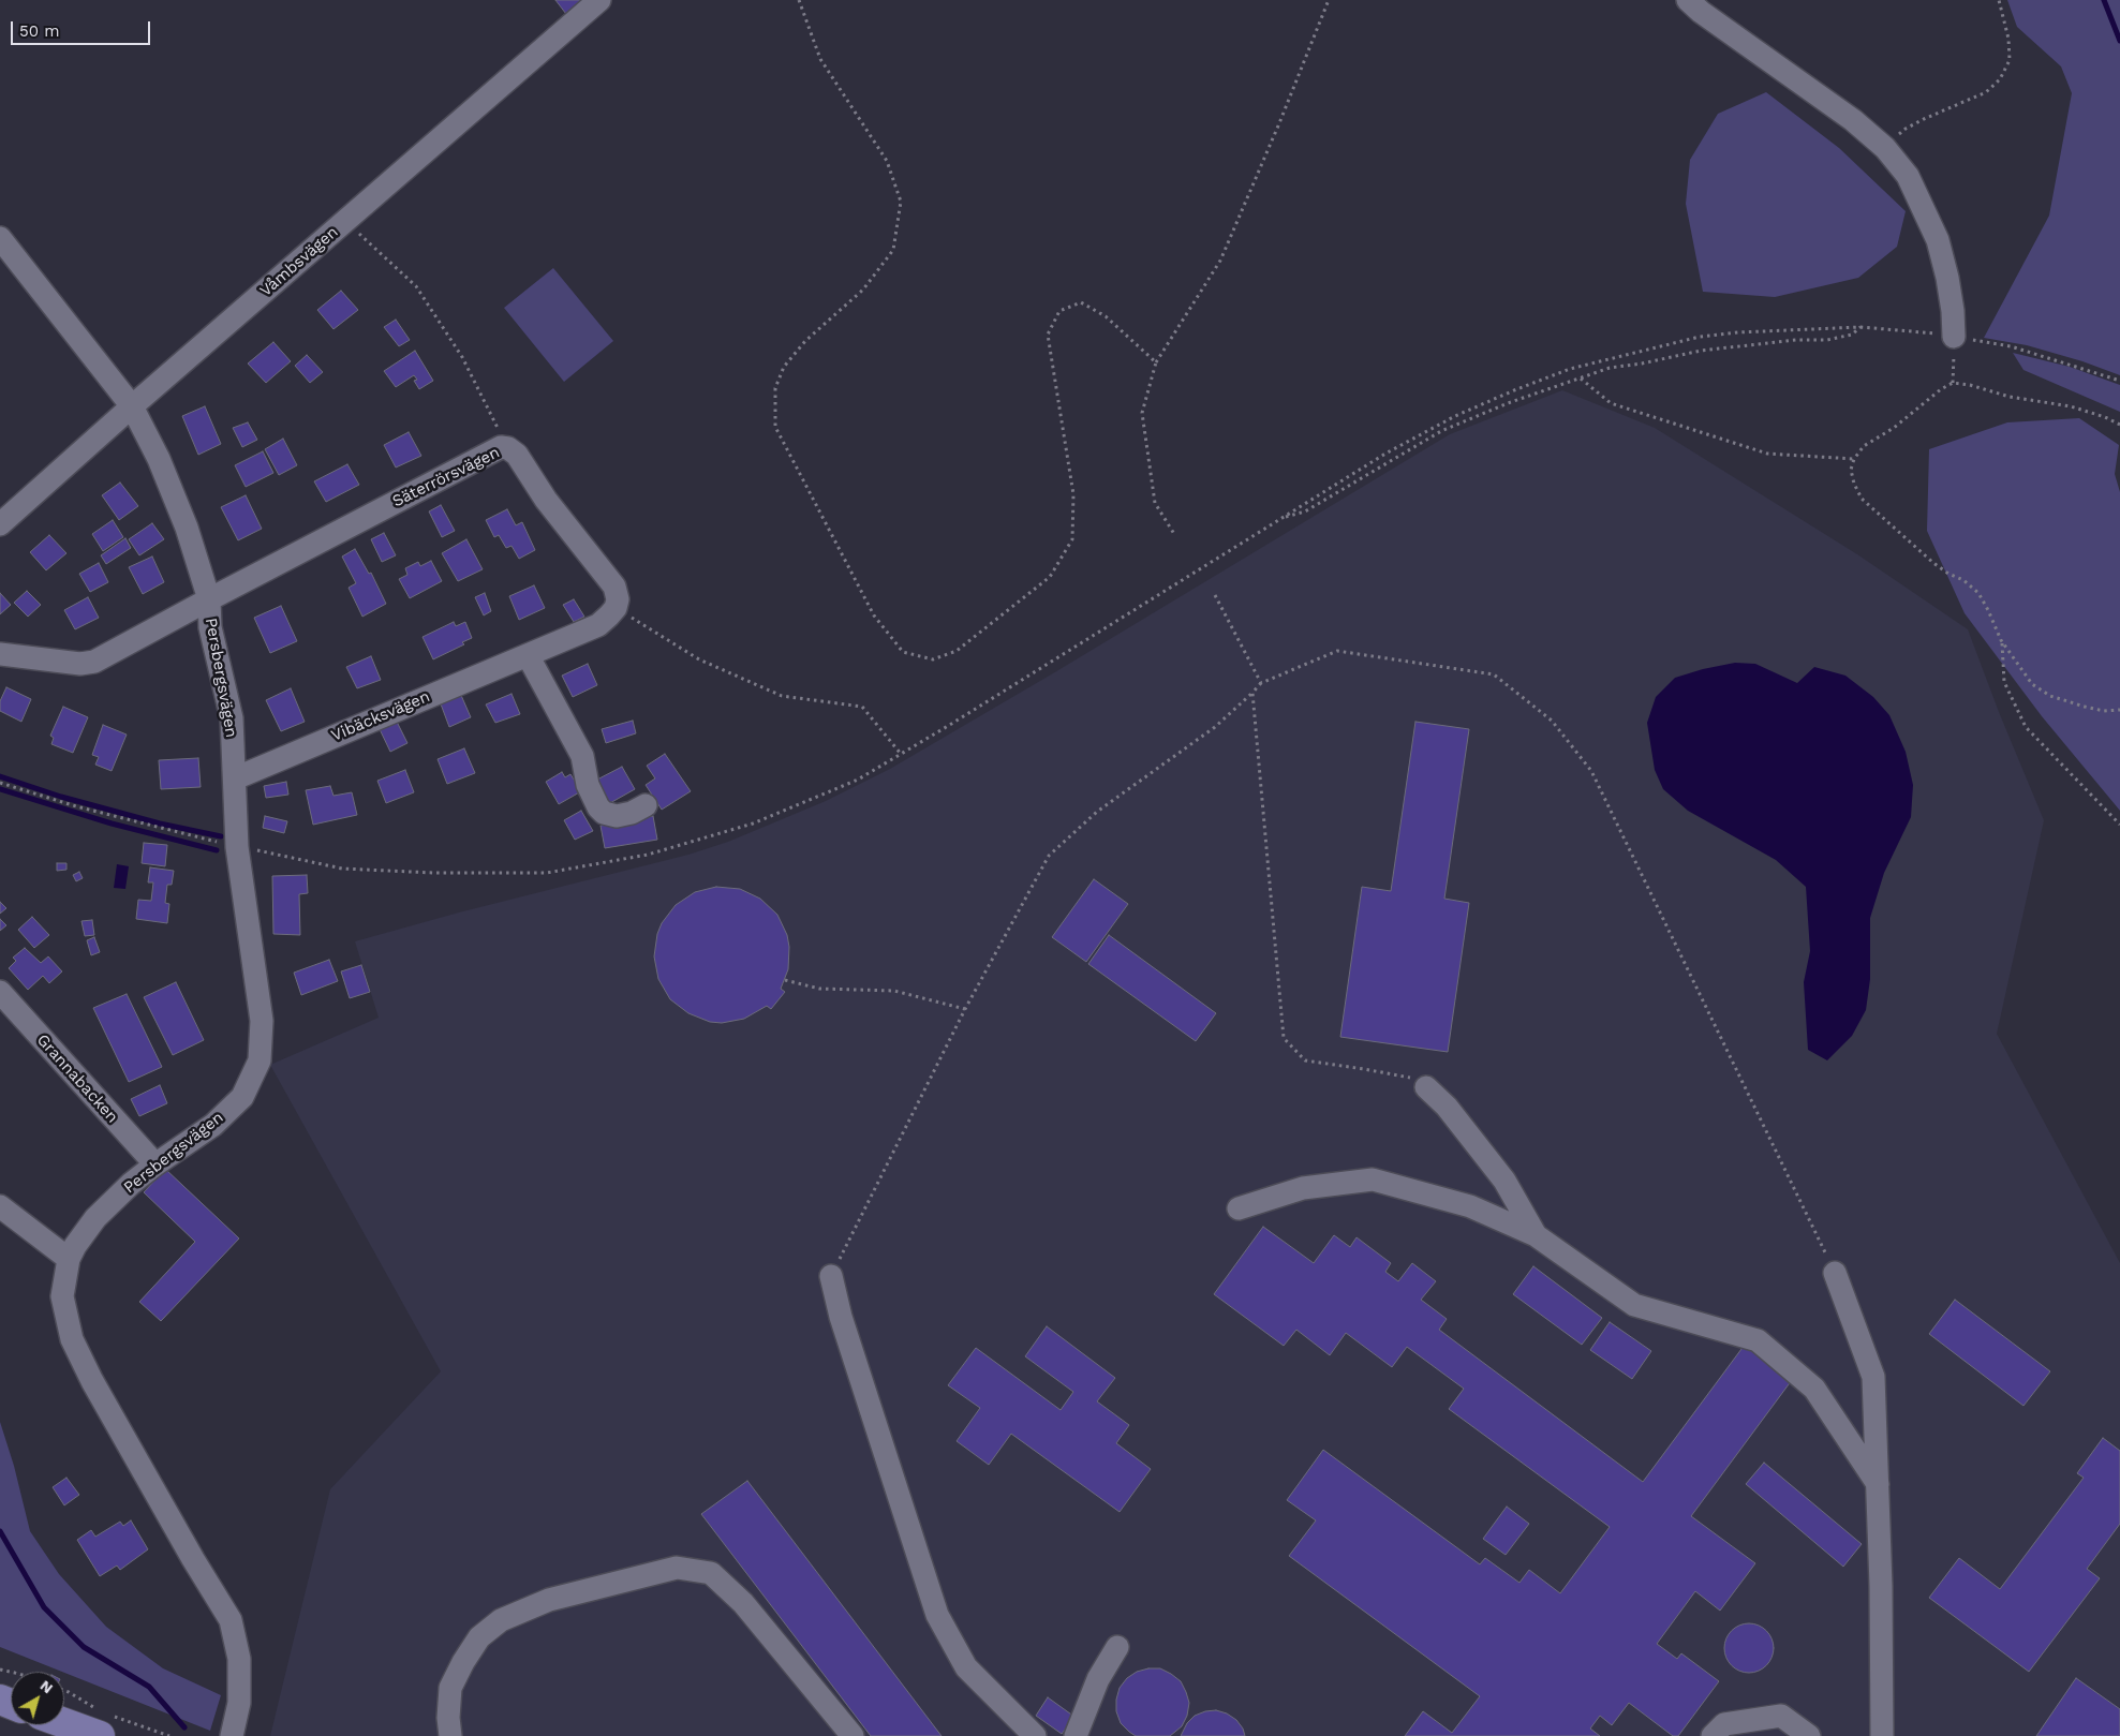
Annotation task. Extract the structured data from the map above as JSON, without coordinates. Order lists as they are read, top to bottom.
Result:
{
  "streets": {
    "street": [
      "Våmbsvägen",
      "Säterrörsvägen",
      "Persbergsvägen",
      "Vibäcksvägen",
      "Grannabacken"
    ]
  },
  "crossings": [
    ["Våmbsvägen", "Persbergsvägen"],
    ["Säterrörsvägen", "Persbergsvägen"],
    ["Säterrörsvägen", "Vibäcksvägen"],
    ["Persbergsvägen", "Vibäcksvägen"],
    ["Persbergsvägen", "Grannabacken"]
  ],
  "scale_bar": "50 m",
  "north": "top right"
}
